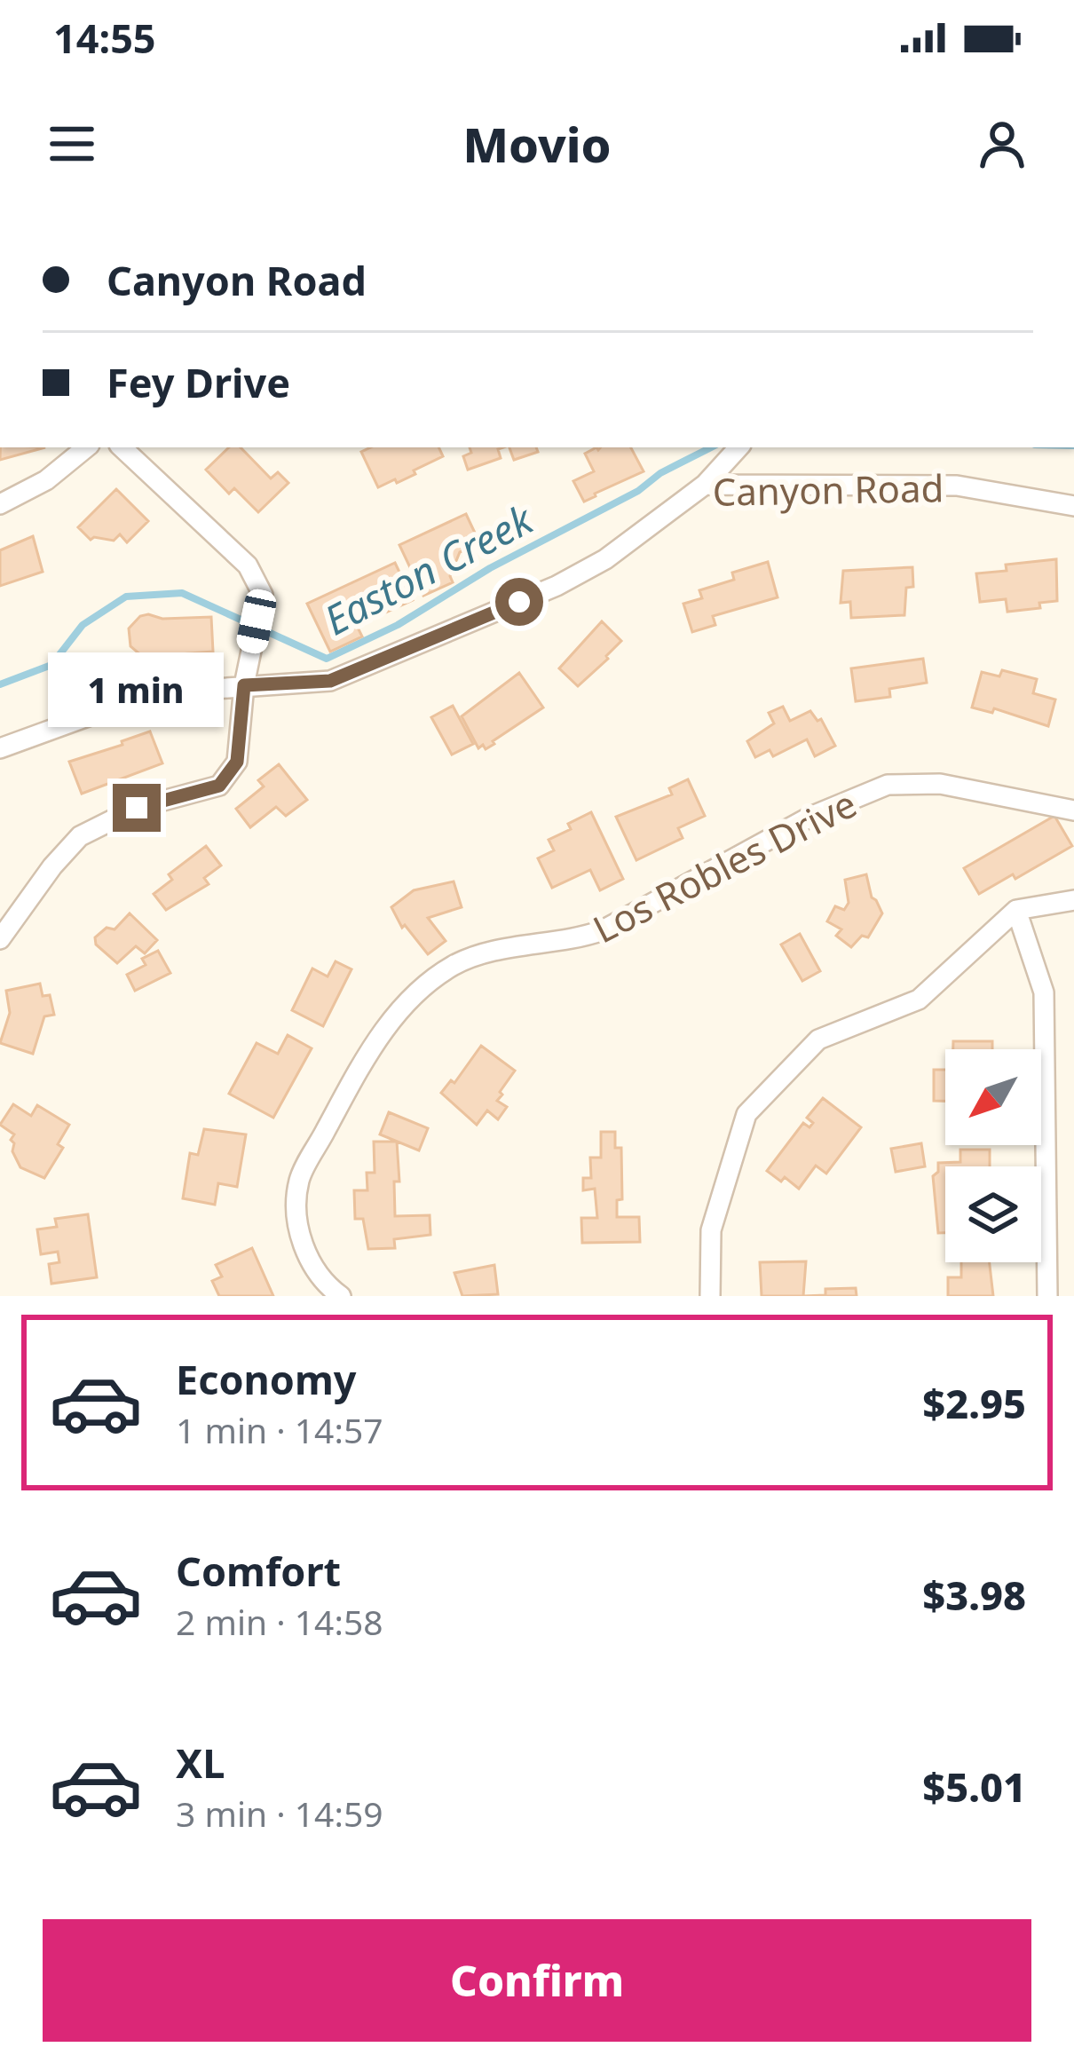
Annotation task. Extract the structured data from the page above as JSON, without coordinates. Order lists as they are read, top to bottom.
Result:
{
  "streets": {
    "street": ["Canyon Road", "Los Robles Drive"]
  },
  "water": ["Easton Creek"],
  "north": "bottom left",
  "page": {
    "status": "14:55",
    "header": "Movio",
    "banner": ["Canyon Road", "Fey Drive"],
    "bubble": "1 min",
    "list": [
      {
        "name": "Economy",
        "note": "1 min · 14:57",
        "value": "$2.95"
      },
      {
        "name": "Comfort",
        "note": "2 min · 14:58",
        "value": "$3.98"
      },
      {
        "name": "XL",
        "note": "3 min · 14:59",
        "value": "$5.01"
      }
    ],
    "buttons": "Confirm"
  }
}
